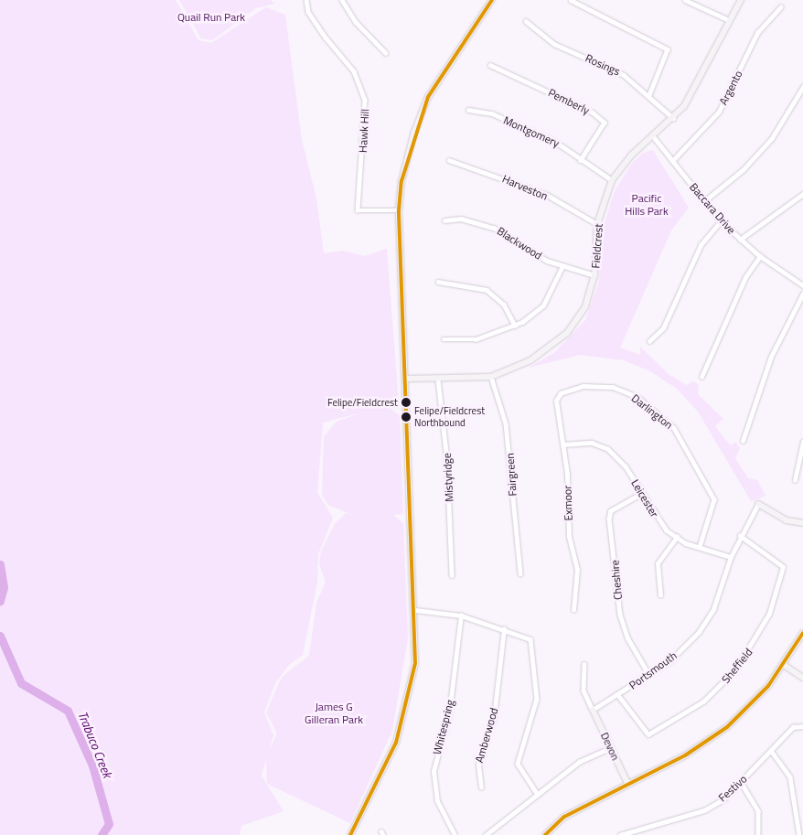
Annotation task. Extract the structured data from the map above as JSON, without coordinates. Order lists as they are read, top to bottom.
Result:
{
  "streets": {
    "main road": ["Fieldcrest", "Devon"],
    "street": [
      "Rosings",
      "Argento",
      "Pemberly",
      "Hawk Hill",
      "Montgomery",
      "Harveston",
      "Baccara Drive",
      "Blackwood",
      "Darlington",
      "Fairgreen",
      "Mistyridge",
      "Leicester",
      "Exmoor",
      "Cheshire",
      "Sheffield",
      "Portsmouth",
      "Whitespring",
      "Amberwood",
      "Festivo"
    ]
  },
  "crossings": [
    ["Rosings", "Fieldcrest"],
    ["Argento", "Baccara Drive"],
    ["Pemberly", "Montgomery"],
    ["Montgomery", "Fieldcrest"],
    ["Harveston", "Fieldcrest"],
    ["Baccara Drive", "Fieldcrest"],
    ["Blackwood", "Fieldcrest"],
    ["Fieldcrest", "Fairgreen"],
    ["Fieldcrest", "Mistyridge"],
    ["Darlington", "Leicester"],
    ["Darlington", "Exmoor"],
    ["Leicester", "Exmoor"],
    ["Leicester", "Cheshire"],
    ["Leicester", "Portsmouth"],
    ["Cheshire", "Portsmouth"],
    ["Sheffield", "Portsmouth"],
    ["Portsmouth", "Devon"]
  ],
  "water": ["Trabuco Creek"],
  "parks": ["Quail Run Park", "Pacific Hills Park", "James G Gilleran Park"],
  "places": ["Felipe/Fieldcrest", "Felipe/Fieldcrest Northbound"]
}
